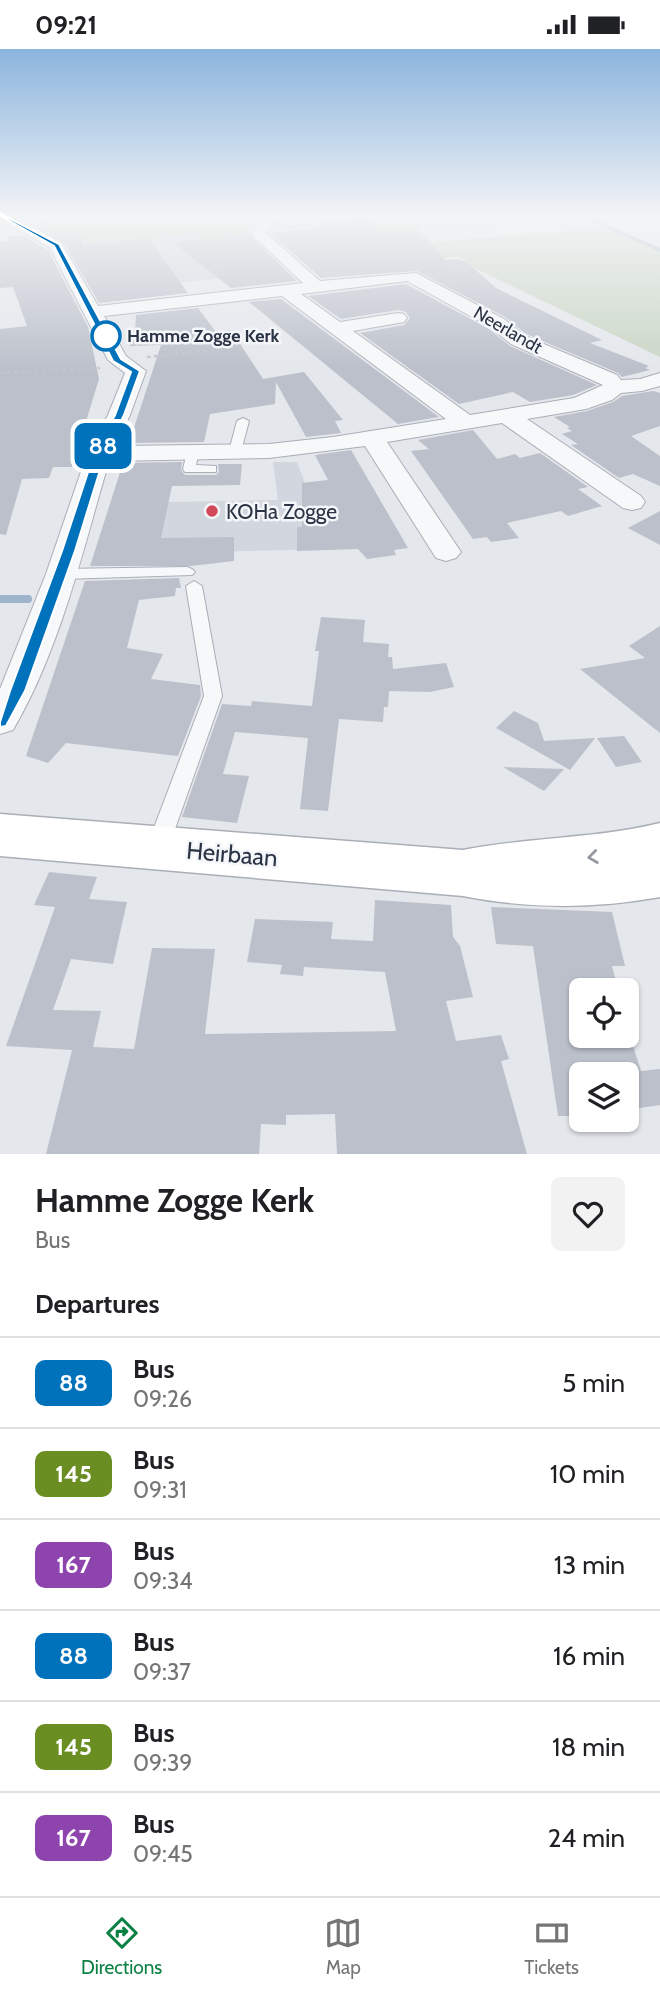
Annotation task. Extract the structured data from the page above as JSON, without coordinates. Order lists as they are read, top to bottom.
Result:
{
  "streets": {
    "main road": ["Heirbaan"],
    "street": ["Neerlandt"]
  },
  "places": ["Hamme Zogge Kerk", "KOHa Zogge"],
  "lines": ["bus line 88"],
  "page": {
    "status": "09:21",
    "on_map": "88",
    "heading": [
      ["Hamme Zogge Kerk", "Bus"],
      "Departures"
    ],
    "list": [
      {
        "mark": "88",
        "name": "Bus",
        "note": "09:26",
        "value": "5 min"
      },
      {
        "mark": "145",
        "name": "Bus",
        "note": "09:31",
        "value": "10 min"
      },
      {
        "mark": "167",
        "name": "Bus",
        "note": "09:34",
        "value": "13 min"
      },
      {
        "mark": "88",
        "name": "Bus",
        "note": "09:37",
        "value": "16 min"
      },
      {
        "mark": "145",
        "name": "Bus",
        "note": "09:39",
        "value": "18 min"
      },
      {
        "mark": "167",
        "name": "Bus",
        "note": "09:45",
        "value": "24 min"
      }
    ],
    "tabs": ["Directions", "Map", "Tickets"]
  }
}
